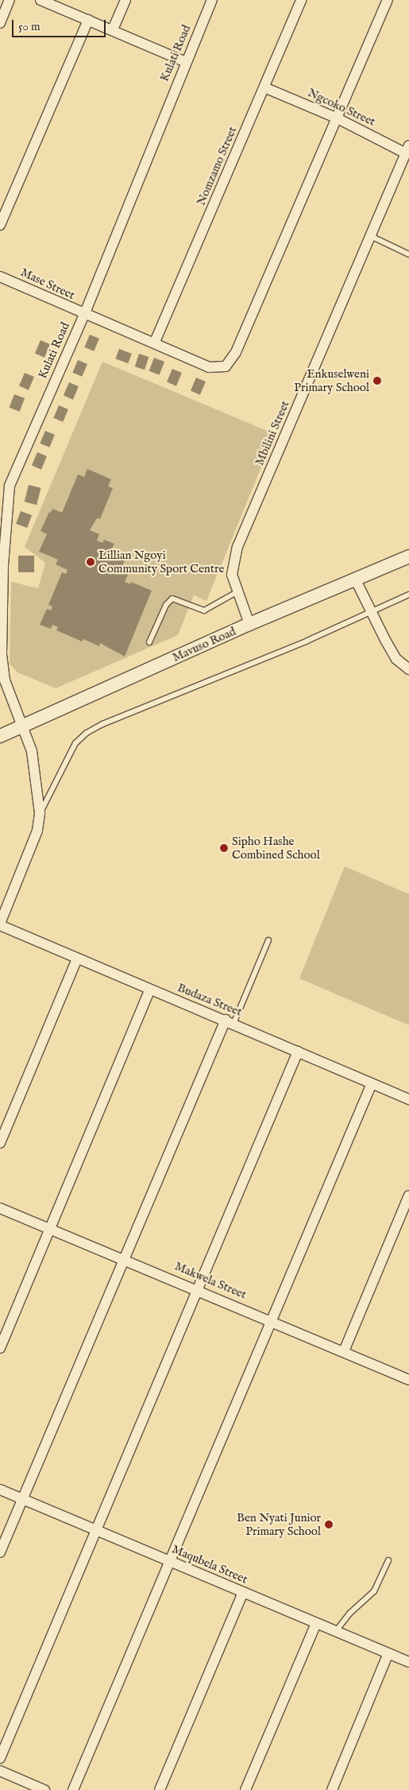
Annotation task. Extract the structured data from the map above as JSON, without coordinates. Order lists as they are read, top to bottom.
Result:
{
  "streets": {
    "street": [
      "Kulati Road",
      "Ngcoko Street",
      "Nomzamo Street",
      "Mase Street",
      "Mbilini Street",
      "Mavuso Road",
      "Budaza Street",
      "Makwela Street",
      "Maqubela Street"
    ]
  },
  "crossings": [
    ["Kulati Road", "Mase Street"],
    ["Kulati Road", "Mavuso Road"],
    ["Kulati Road", "Budaza Street"],
    ["Ngcoko Street", "Nomzamo Street"],
    ["Ngcoko Street", "Mase Street"],
    ["Ngcoko Street", "Mbilini Street"],
    ["Nomzamo Street", "Mase Street"],
    ["Mbilini Street", "Mavuso Road"]
  ],
  "places": [
    "Enkuselweni Primary School",
    "Lillian Ngoyi Community Sport Centre",
    "Sipho Hashe Combined School",
    "Ben Nyati Junior Primary School"
  ],
  "scale_bar": "50 m"
}
